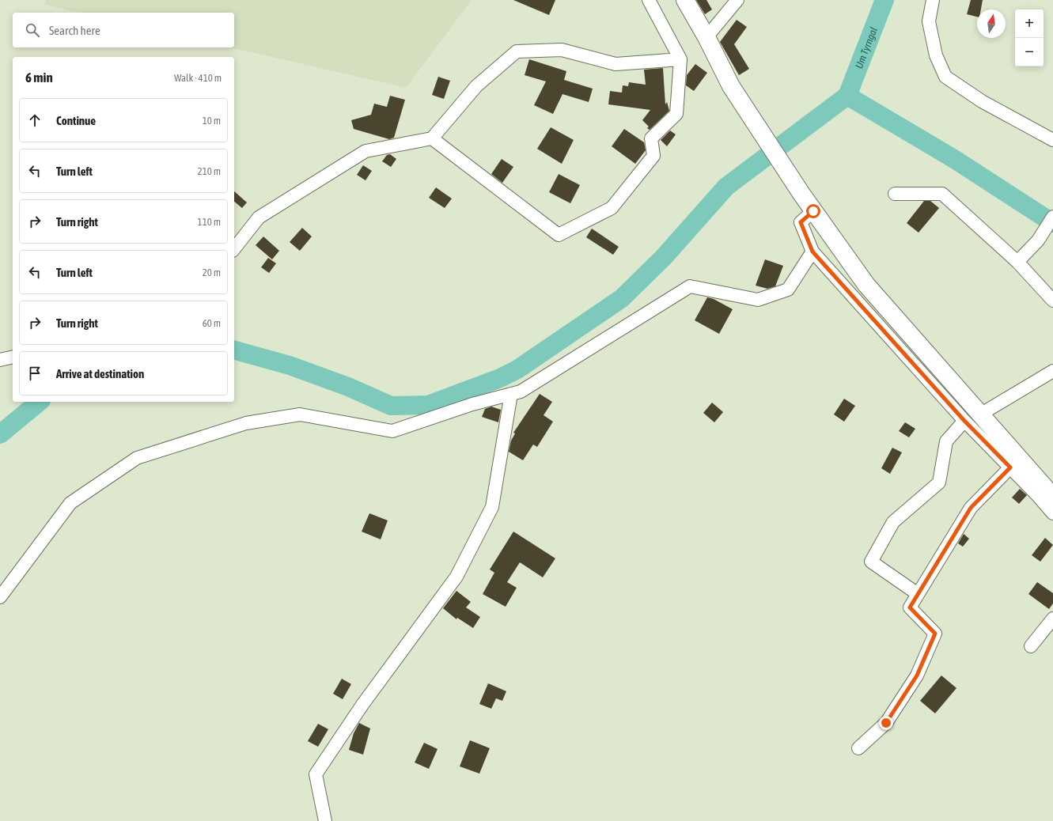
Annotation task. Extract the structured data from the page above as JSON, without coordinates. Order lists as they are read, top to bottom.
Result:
{
  "water": ["Um Tyrngal"],
  "north": "top",
  "page": {
    "map_buttons": ["+", "−"],
    "search": "Search here",
    "heading": ["6 min", "Walk · 410 m"],
    "list": [
      ["Continue", "10 m"],
      ["Turn left", "210 m"],
      ["Turn right", "110 m"],
      ["Turn left", "20 m"],
      ["Turn right", "60 m"],
      "Arrive at destination"
    ]
  }
}
